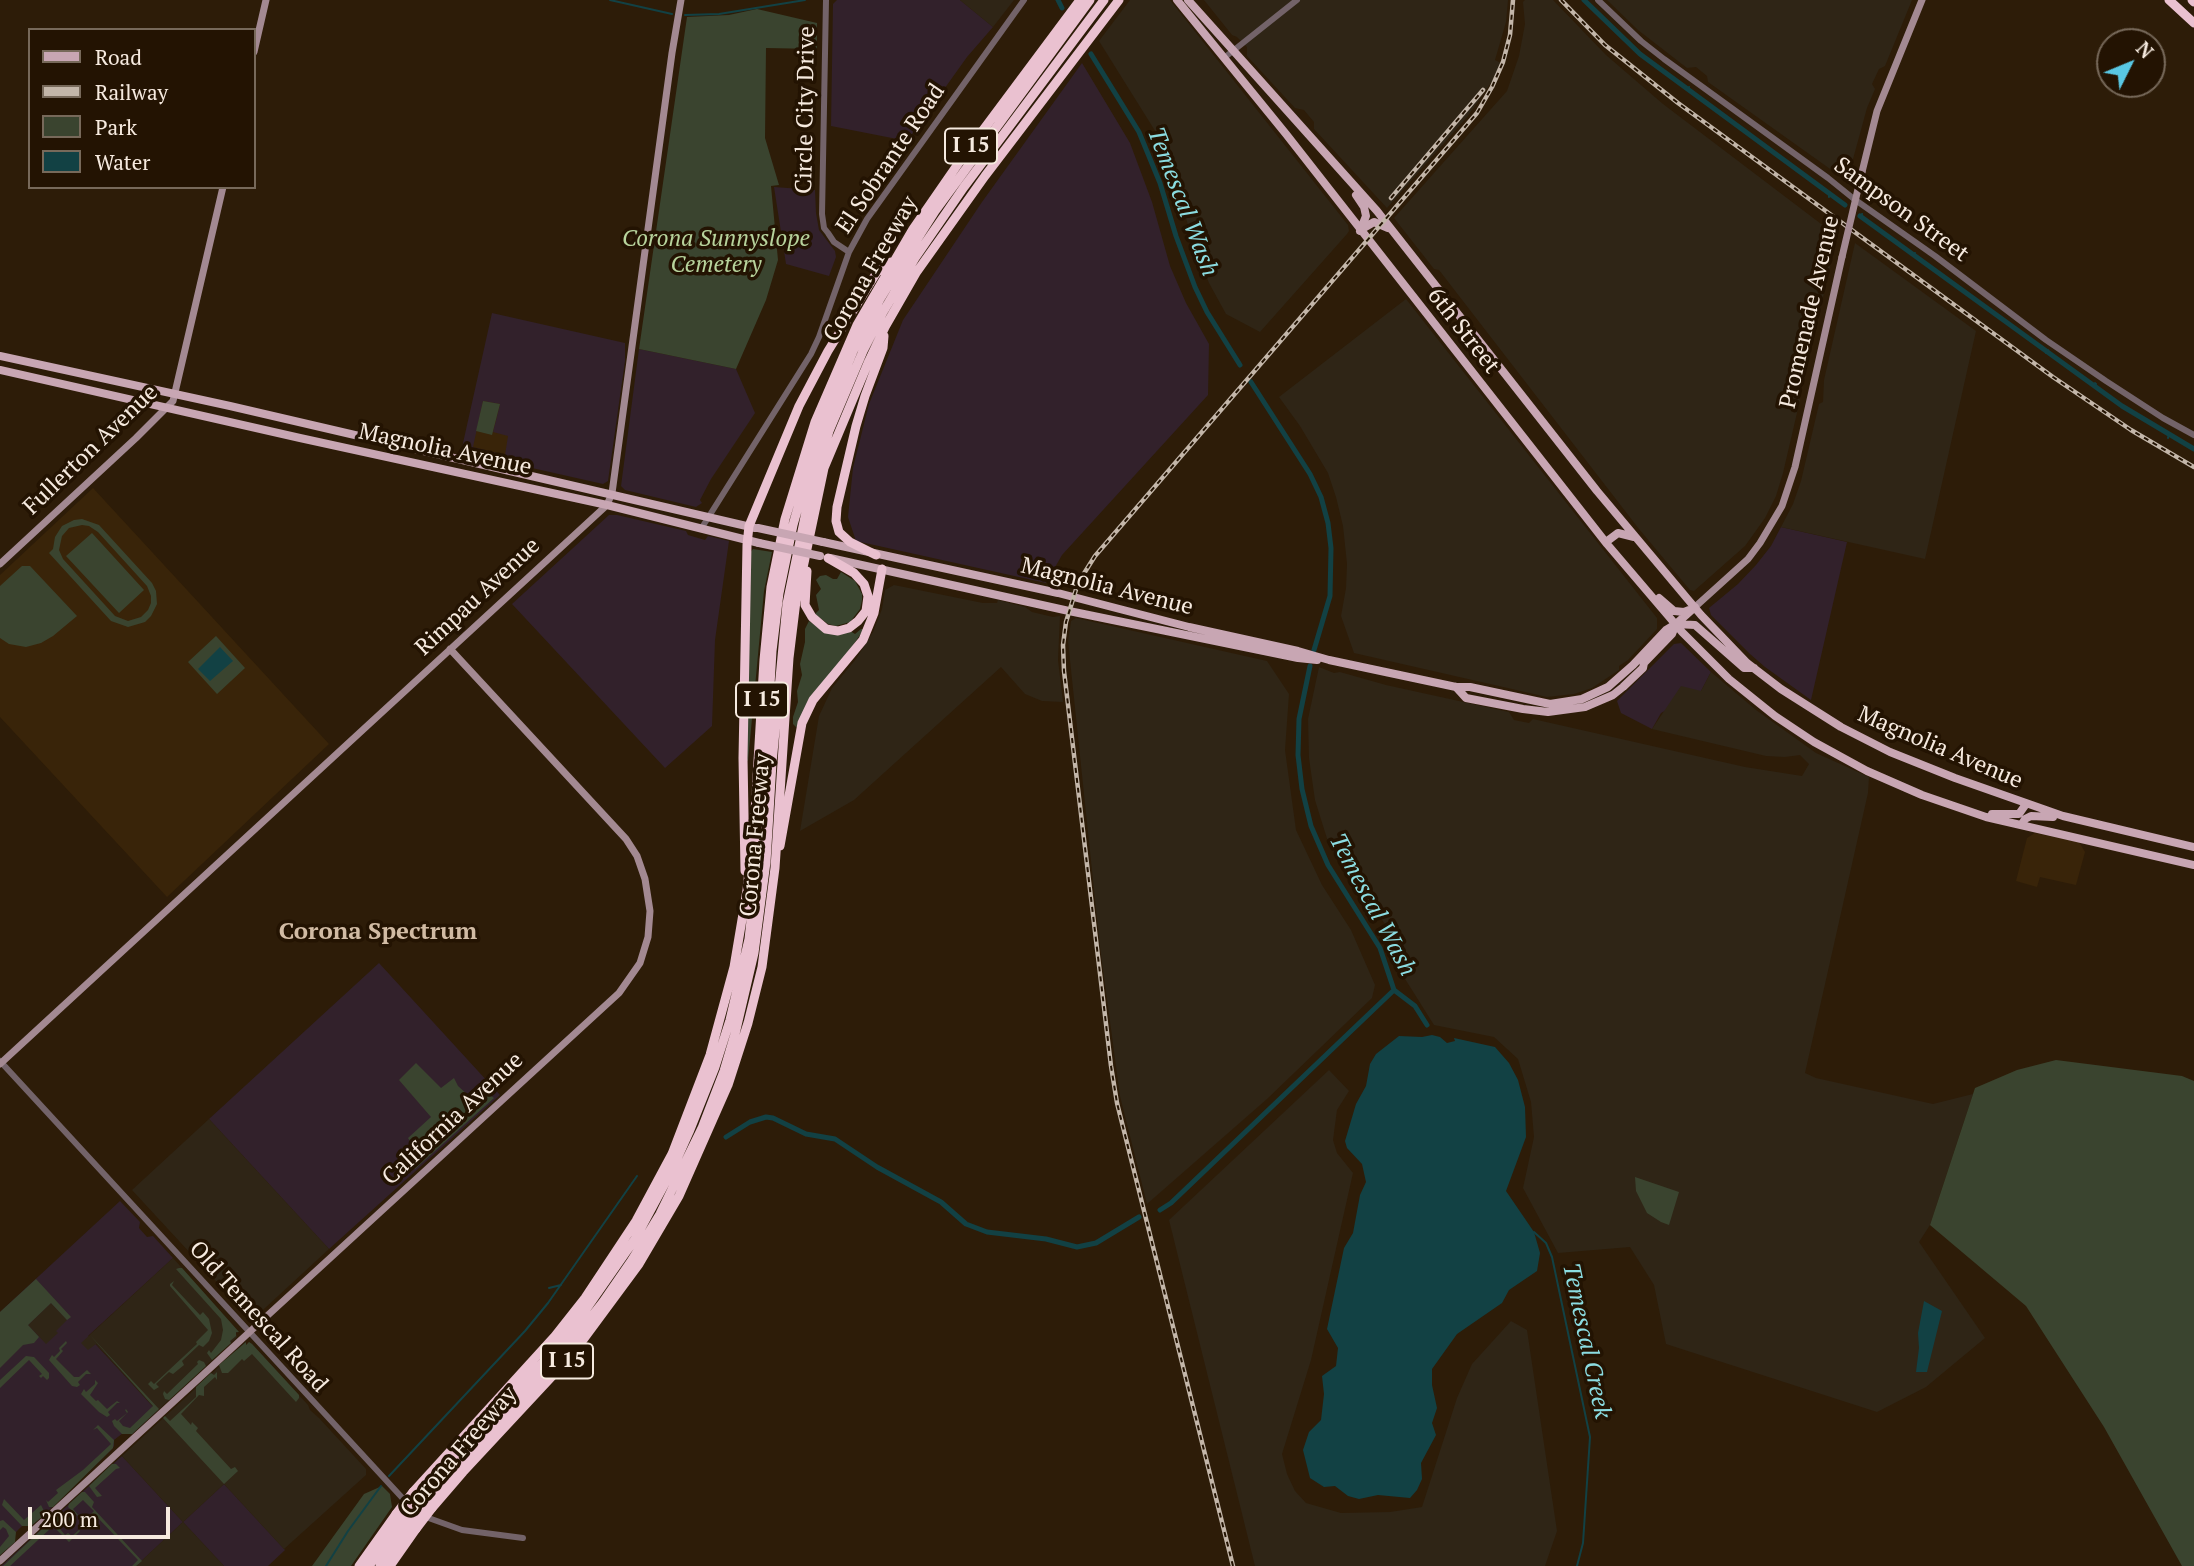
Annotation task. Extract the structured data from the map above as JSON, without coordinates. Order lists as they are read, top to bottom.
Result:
{
  "streets": {
    "highway": ["I 15", "Corona Freeway"],
    "main road": [
      "Promenade Avenue",
      "6th Street",
      "Fullerton Avenue",
      "Magnolia Avenue",
      "Rimpau Avenue",
      "California Avenue"
    ],
    "street": [
      "Circle City Drive",
      "El Sobrante Road",
      "Sampson Street",
      "Old Temescal Road"
    ]
  },
  "crossings": [
    ["Circle City Drive", "El Sobrante Road"],
    ["El Sobrante Road", "Magnolia Avenue"],
    ["Promenade Avenue", "6th Street"],
    ["Promenade Avenue", "Magnolia Avenue"],
    ["6th Street", "Magnolia Avenue"],
    ["Fullerton Avenue", "Magnolia Avenue"],
    ["Magnolia Avenue", "Rimpau Avenue"],
    ["Rimpau Avenue", "California Avenue"],
    ["Rimpau Avenue", "Old Temescal Road"],
    ["California Avenue", "Old Temescal Road"]
  ],
  "districts": ["Corona Spectrum"],
  "water": ["Temescal Wash", "Temescal Creek"],
  "parks": ["Corona Sunnyslope Cemetery"],
  "legend": [
    "Road",
    "Railway",
    "Park",
    "Water"
  ],
  "scale_bar": "200 m",
  "north": "top right"
}
